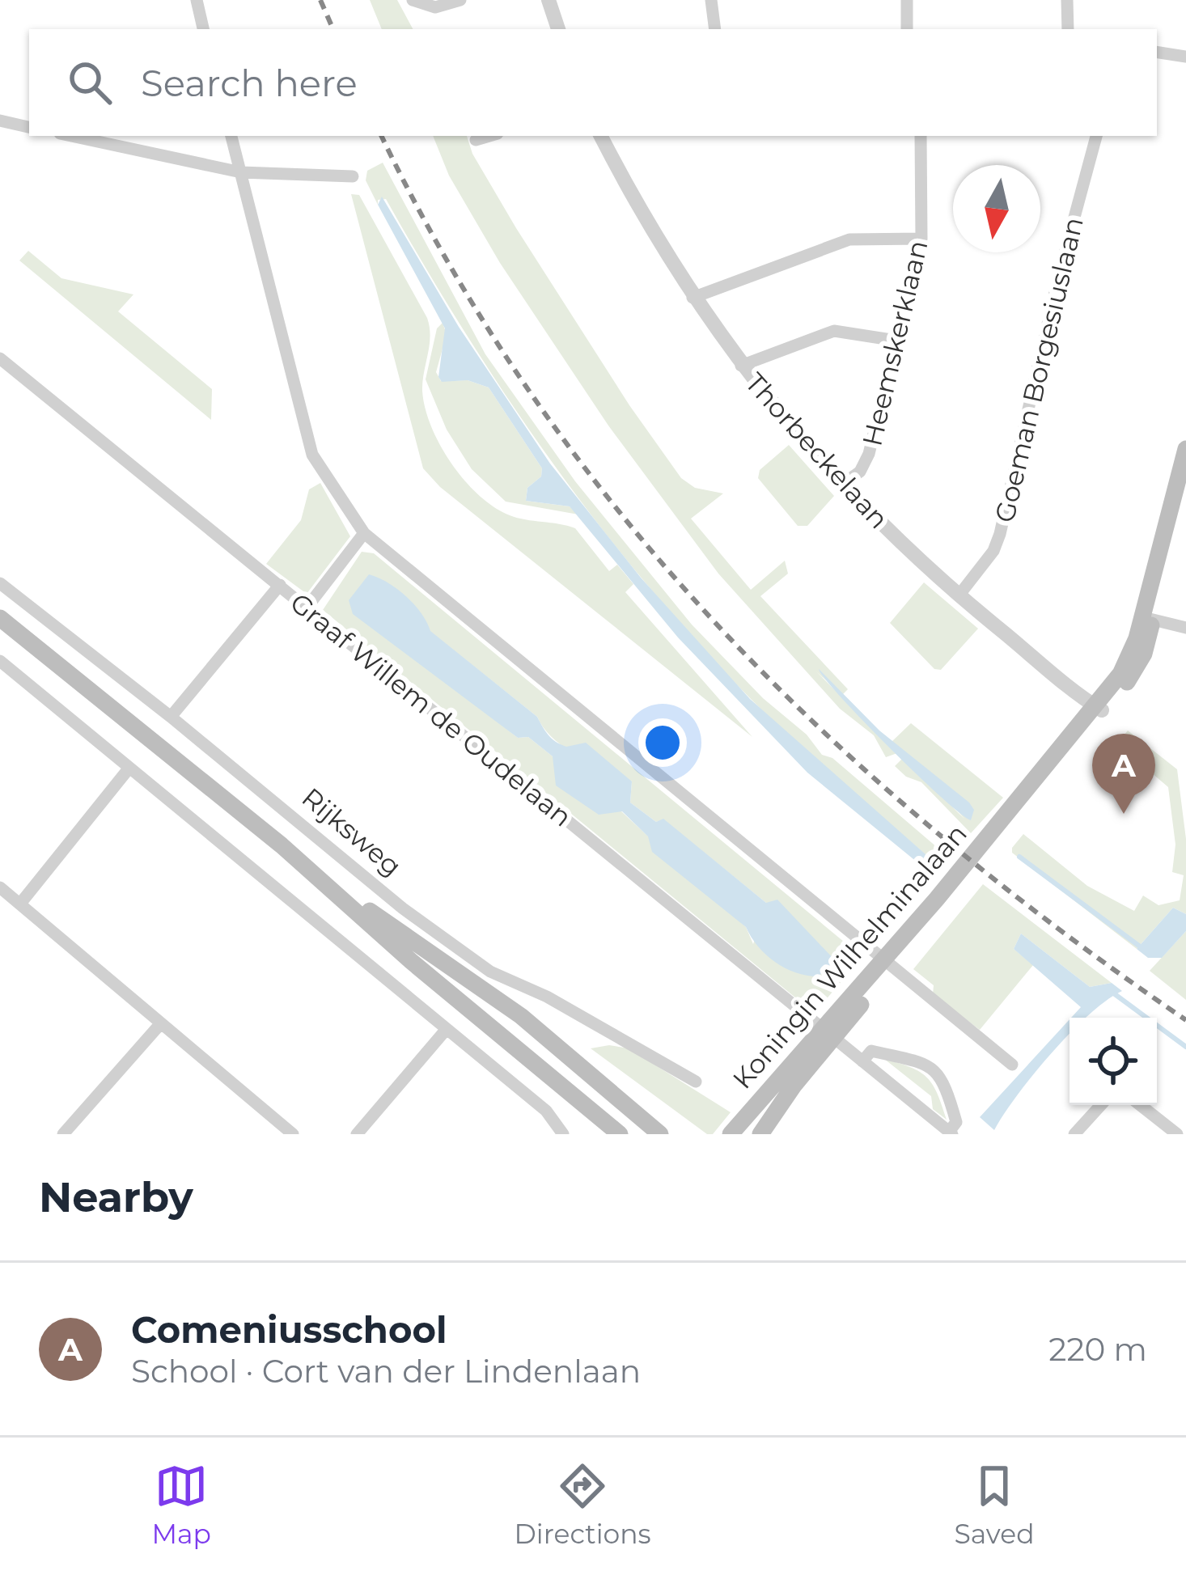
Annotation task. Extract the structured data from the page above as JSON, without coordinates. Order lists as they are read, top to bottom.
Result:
{
  "streets": {
    "main road": ["Rijksweg", "Koningin Wilhelminalaan"],
    "street": [
      "Heemskerklaan",
      "Goeman Borgesiuslaan",
      "Thorbeckelaan",
      "Graaf Willem de Oudelaan"
    ]
  },
  "crossings": [
    ["Heemskerklaan", "Thorbeckelaan"],
    ["Goeman Borgesiuslaan", "Thorbeckelaan"],
    ["Thorbeckelaan", "Koningin Wilhelminalaan"],
    ["Graaf Willem de Oudelaan", "Koningin Wilhelminalaan"]
  ],
  "north": "bottom",
  "page": {
    "search": "Search here",
    "pins": "A",
    "heading": "Nearby",
    "list": [
      {
        "mark": "A",
        "name": "Comeniusschool",
        "note": "School · Cort van der Lindenlaan",
        "value": "220 m"
      }
    ],
    "nav": ["Map", "Directions", "Saved"]
  }
}
